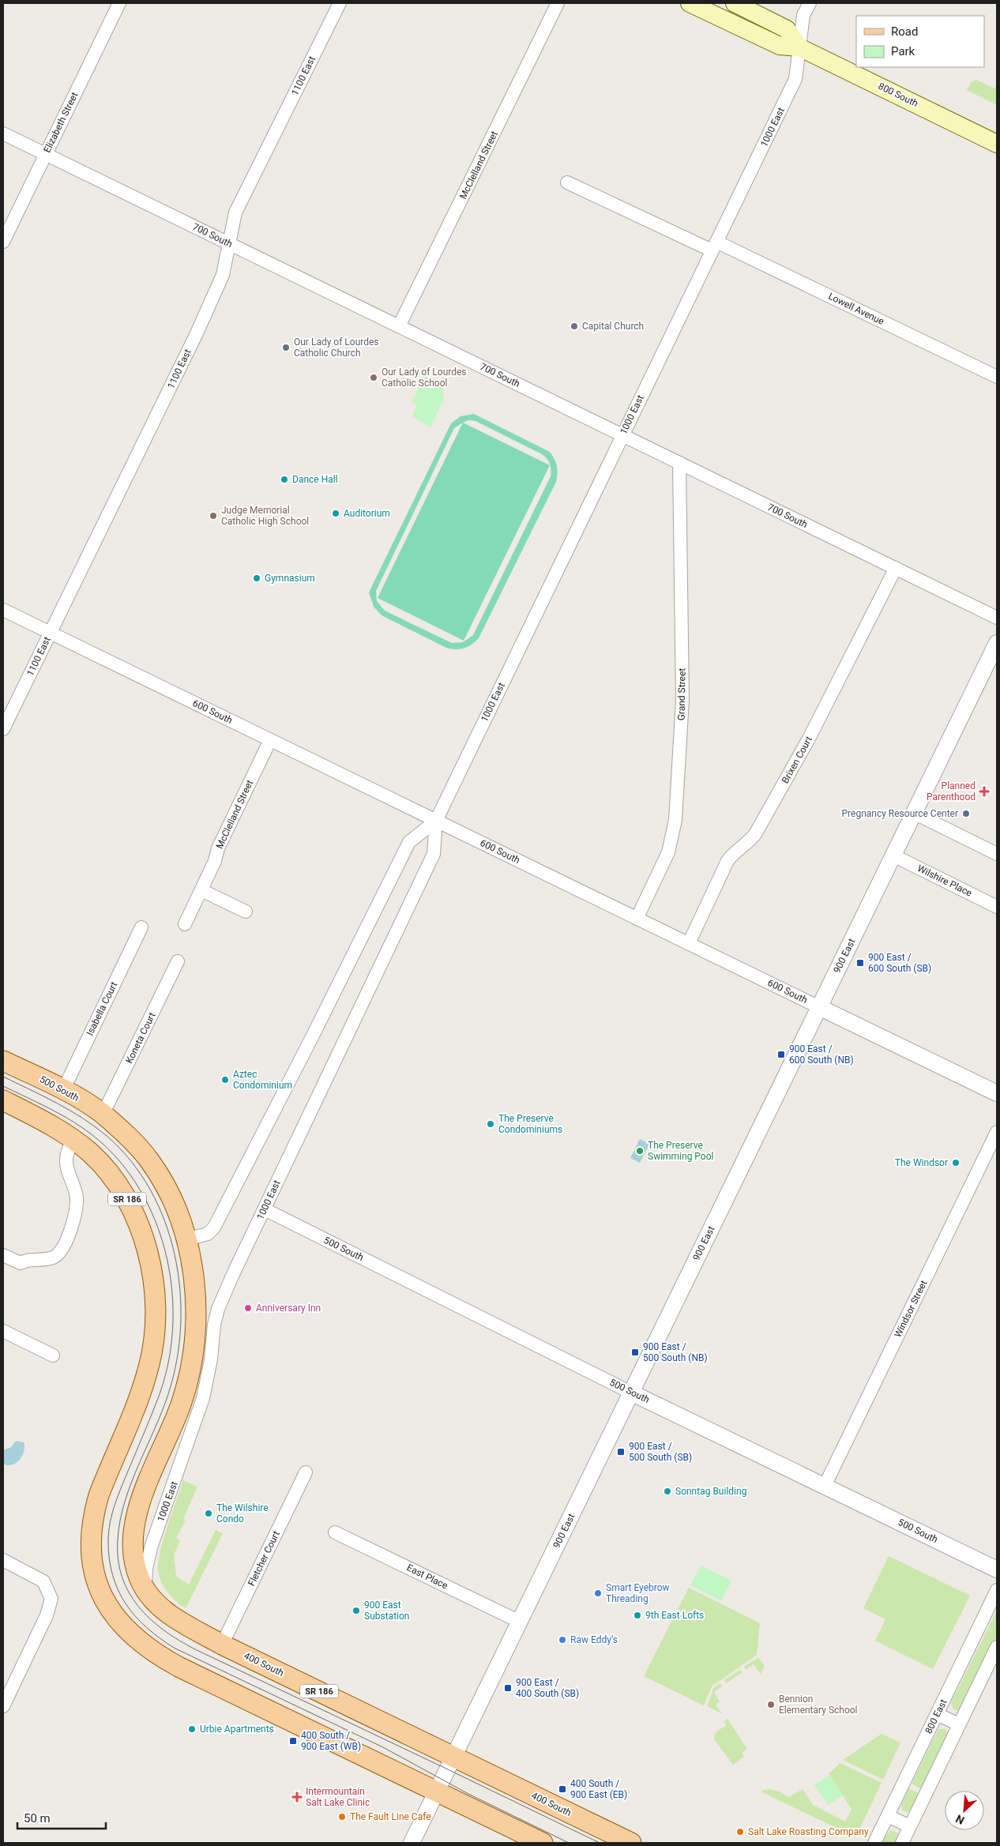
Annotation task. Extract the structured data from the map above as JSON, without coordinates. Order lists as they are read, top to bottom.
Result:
{
  "streets": {
    "main road": [
      "800 South",
      "500 South",
      "SR 186",
      "400 South"
    ],
    "street": [
      "1100 East",
      "Elizabeth Street",
      "1000 East",
      "McClelland Street",
      "700 South",
      "Lowell Avenue",
      "Grand Street",
      "600 South",
      "Brixen Court",
      "Wilshire Place",
      "900 East",
      "Isabella Court",
      "Koneta Court",
      "Windsor Street",
      "Fletcher Court",
      "East Place",
      "800 East"
    ]
  },
  "crossings": [
    ["1100 East", "700 South"],
    ["1100 East", "600 South"],
    ["800 South", "1000 East"],
    ["Elizabeth Street", "700 South"],
    ["1000 East", "700 South"],
    ["1000 East", "Lowell Avenue"],
    ["1000 East", "600 South"],
    ["1000 East", "500 South"],
    ["1000 East", "400 South"],
    ["McClelland Street", "700 South"],
    ["McClelland Street", "600 South"],
    ["700 South", "Grand Street"],
    ["700 South", "Brixen Court"],
    ["Grand Street", "600 South"],
    ["600 South", "Brixen Court"],
    ["600 South", "900 East"],
    ["Wilshire Place", "900 East"],
    ["900 East", "500 South"],
    ["900 East", "SR 186"],
    ["900 East", "East Place"],
    ["900 East", "400 South"],
    ["Isabella Court", "500 South"],
    ["Koneta Court", "500 South"],
    ["500 South", "Windsor Street"],
    ["500 South", "400 South"],
    ["Fletcher Court", "400 South"]
  ],
  "places": {
    "other": [
      "Capital Church",
      "Our Lady of Lourdes Catholic Church",
      "Our Lady of Lourdes Catholic School",
      "Dance Hall",
      "Auditorium",
      "Judge Memorial Catholic High School",
      "Gymnasium",
      "Pregnancy Resource Center",
      "Aztec Condominium",
      "The Preserve Condominiums",
      "The Preserve Swimming Pool",
      "The Windsor",
      "Anniversary Inn",
      "Sonntag Building",
      "The Wilshire Condo",
      "Smart Eyebrow Threading",
      "900 East Substation",
      "9th East Lofts",
      "Raw Eddy’s",
      "Bennion Elementary School",
      "Urbie Apartments",
      "The Fault Line Cafe",
      "Salt Lake Roasting Company"
    ],
    "health": ["Planned Parenthood", "Intermountain Salt Lake Clinic"],
    "transit": [
      "900 East / 600 South (SB)",
      "900 East / 600 South (NB)",
      "900 East / 500 South (NB)",
      "900 East / 500 South (SB)",
      "900 East / 400 South (SB)",
      "400 South / 900 East (WB)",
      "400 South / 900 East (EB)"
    ]
  },
  "legend": ["Road", "Park"],
  "scale_bar": "50 m",
  "north": "bottom left"
}
